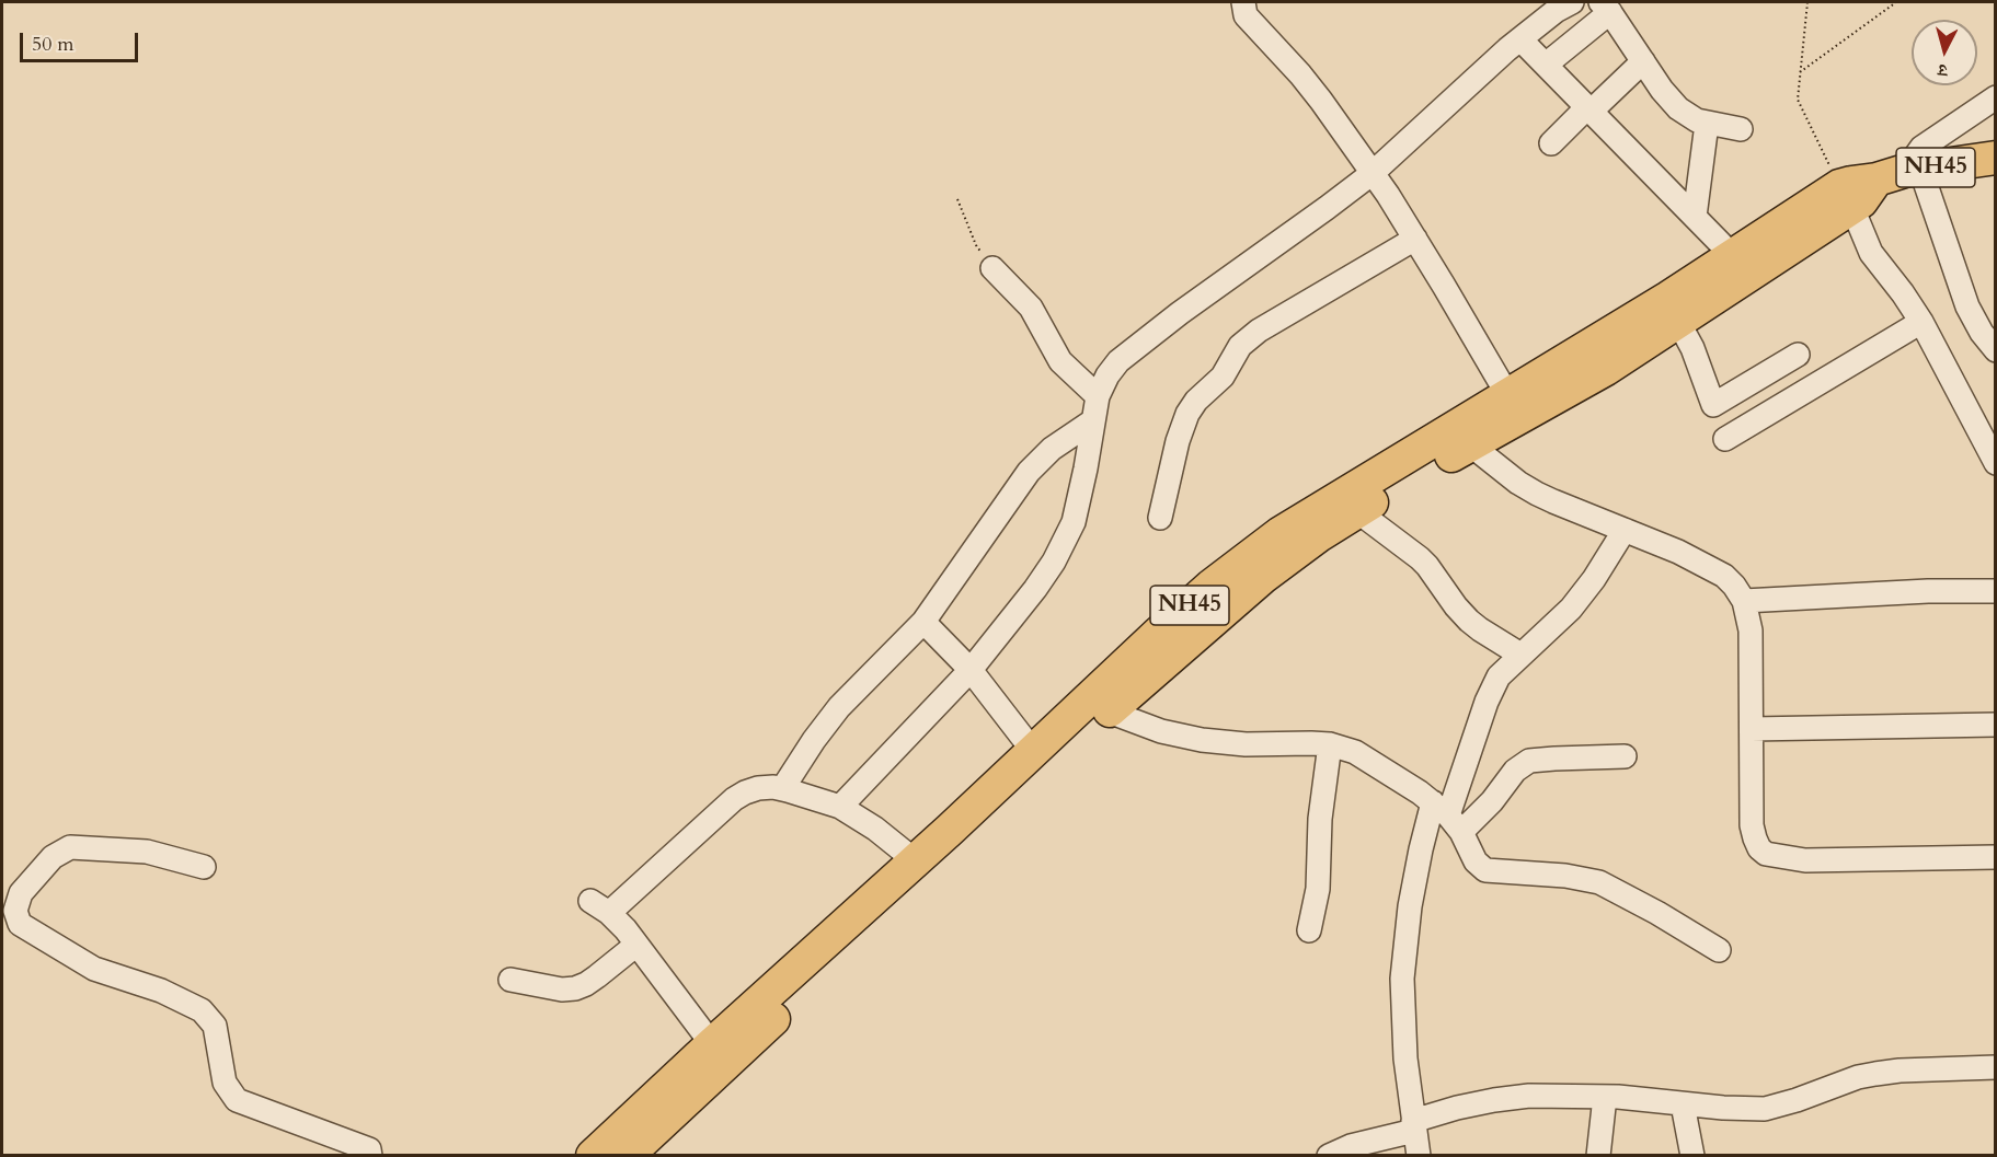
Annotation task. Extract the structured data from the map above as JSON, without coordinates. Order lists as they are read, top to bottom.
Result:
{
  "streets": {
    "highway": ["NH45"]
  },
  "scale_bar": "50 m",
  "north": "bottom"
}
